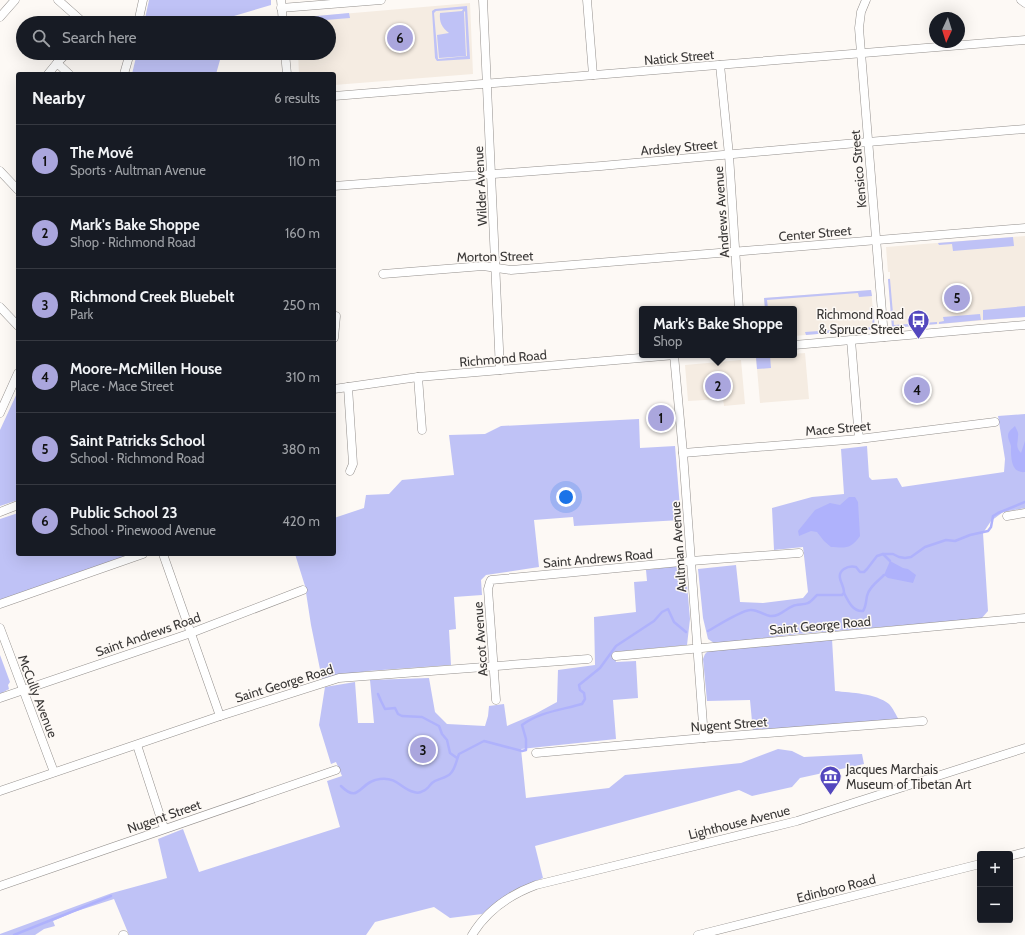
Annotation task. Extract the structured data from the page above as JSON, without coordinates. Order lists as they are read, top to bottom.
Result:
{
  "streets": {
    "street": [
      "Natick Street",
      "Ardsley Street",
      "Kensico Street",
      "Wilder Avenue",
      "Andrews Avenue",
      "Center Street",
      "Morton Street",
      "Richmond Road",
      "Mace Street",
      "Aultman Avenue",
      "Saint Andrews Road",
      "Saint George Road",
      "Ascot Avenue",
      "McCully Avenue",
      "Nugent Street",
      "Lighthouse Avenue",
      "Edinboro Road"
    ]
  },
  "crossings": [
    ["Natick Street", "Kensico Street"],
    ["Natick Street", "Wilder Avenue"],
    ["Natick Street", "Andrews Avenue"],
    ["Ardsley Street", "Kensico Street"],
    ["Ardsley Street", "Wilder Avenue"],
    ["Ardsley Street", "Andrews Avenue"],
    ["Kensico Street", "Center Street"],
    ["Wilder Avenue", "Morton Street"],
    ["Wilder Avenue", "Richmond Road"],
    ["Andrews Avenue", "Center Street"],
    ["Center Street", "Morton Street"],
    ["Mace Street", "Aultman Avenue"],
    ["Aultman Avenue", "Saint Andrews Road"],
    ["Aultman Avenue", "Saint George Road"],
    ["Aultman Avenue", "Nugent Street"],
    ["Saint Andrews Road", "Ascot Avenue"],
    ["Saint Andrews Road", "McCully Avenue"],
    ["Saint George Road", "Ascot Avenue"],
    ["Saint George Road", "McCully Avenue"]
  ],
  "places": {
    "bus stop": ["Richmond Road & Spruce Street"],
    "museum": ["Jacques Marchais Museum of Tibetan Art"]
  },
  "north": "bottom",
  "page": {
    "search": "Search here",
    "pins": [
      "6",
      "5",
      "2",
      "4",
      "1",
      "3"
    ],
    "heading": ["Nearby", "6 results"],
    "list": [
      {
        "mark": "1",
        "name": "The Mové",
        "note": "Sports · Aultman Avenue",
        "value": "110 m"
      },
      {
        "mark": "2",
        "name": "Mark's Bake Shoppe",
        "note": "Shop · Richmond Road",
        "value": "160 m"
      },
      {
        "mark": "3",
        "name": "Richmond Creek Bluebelt",
        "note": "Park",
        "value": "250 m"
      },
      {
        "mark": "4",
        "name": "Moore-McMillen House",
        "note": "Place · Mace Street",
        "value": "310 m"
      },
      {
        "mark": "5",
        "name": "Saint Patricks School",
        "note": "School · Richmond Road",
        "value": "380 m"
      },
      {
        "mark": "6",
        "name": "Public School 23",
        "note": "School · Pinewood Avenue",
        "value": "420 m"
      }
    ],
    "popup": ["Mark's Bake Shoppe", "Shop"],
    "map_buttons": ["+", "−"]
  }
}
